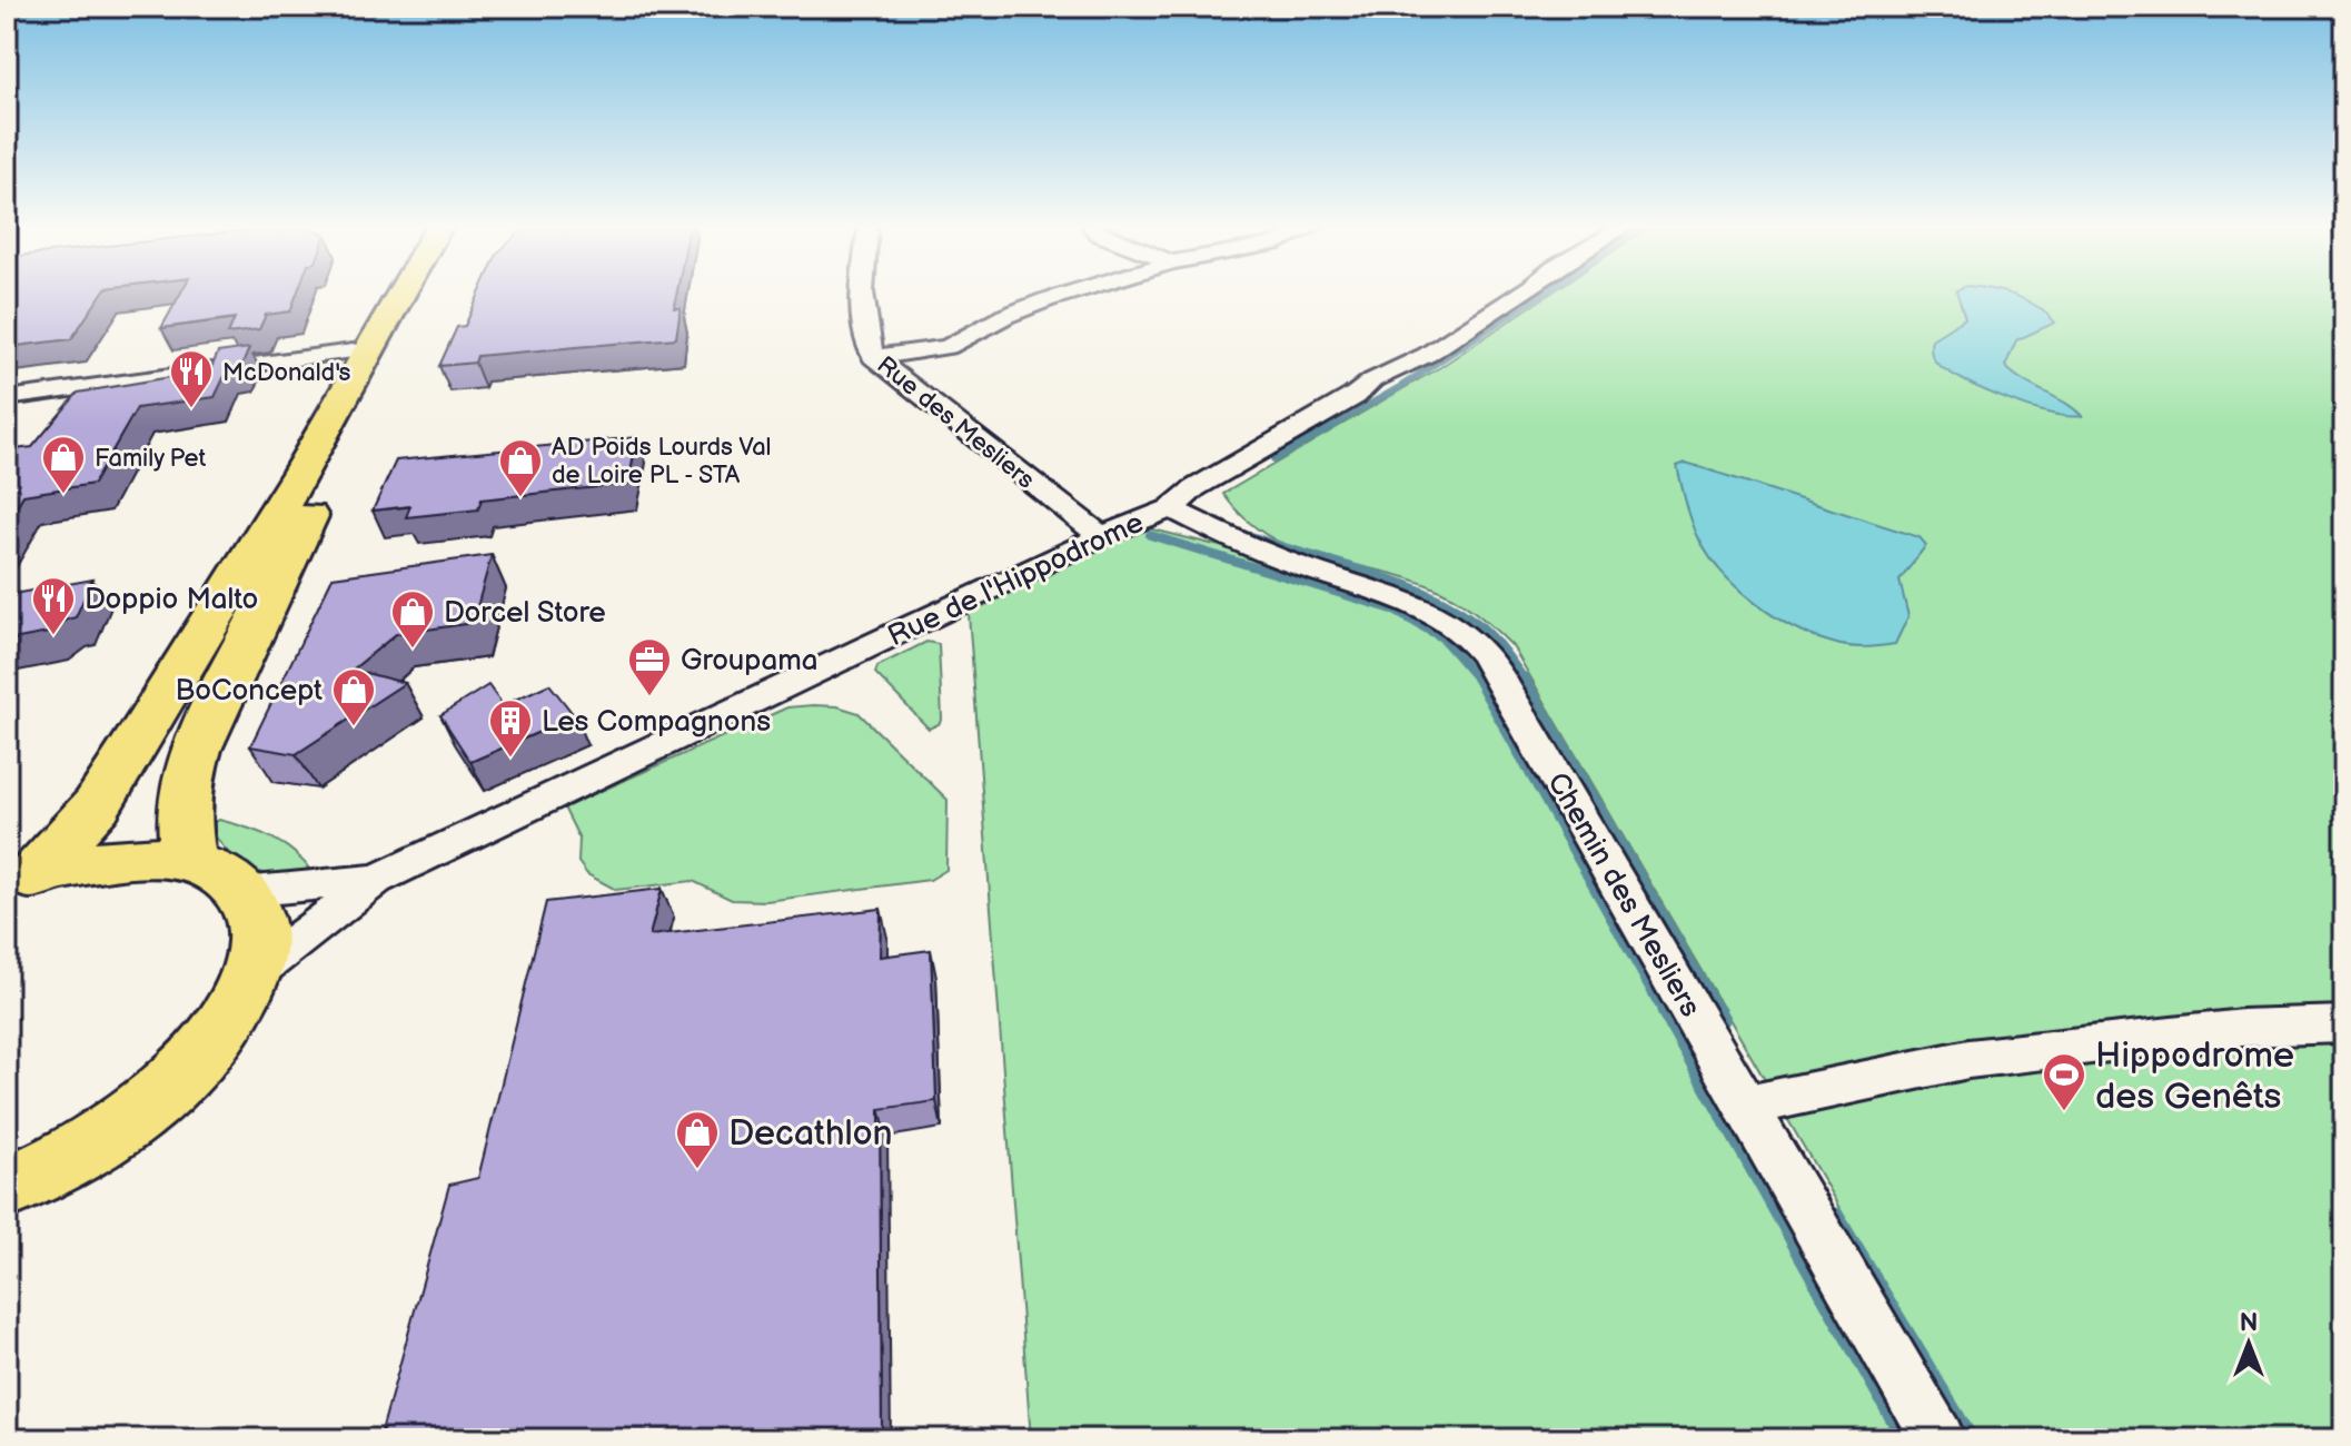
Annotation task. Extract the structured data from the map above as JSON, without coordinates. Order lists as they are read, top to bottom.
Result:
{
  "streets": {
    "street": ["Rue des Mesliers", "Rue de l'Hippodrome", "Chemin des Mesliers"]
  },
  "crossings": [
    ["Rue des Mesliers", "Rue de l'Hippodrome"],
    ["Rue de l'Hippodrome", "Chemin des Mesliers"]
  ],
  "places": {
    "restaurant": ["McDonald's", "Doppio Malto"],
    "shop": [
      "Family Pet",
      "AD Poids Lourds Val de Loire PL - STA",
      "Dorcel Store",
      "BoConcept",
      "Decathlon"
    ],
    "office": ["Groupama"],
    "building": ["Les Compagnons"],
    "sports": ["Hippodrome des Genêts"]
  },
  "north": "top"
}
